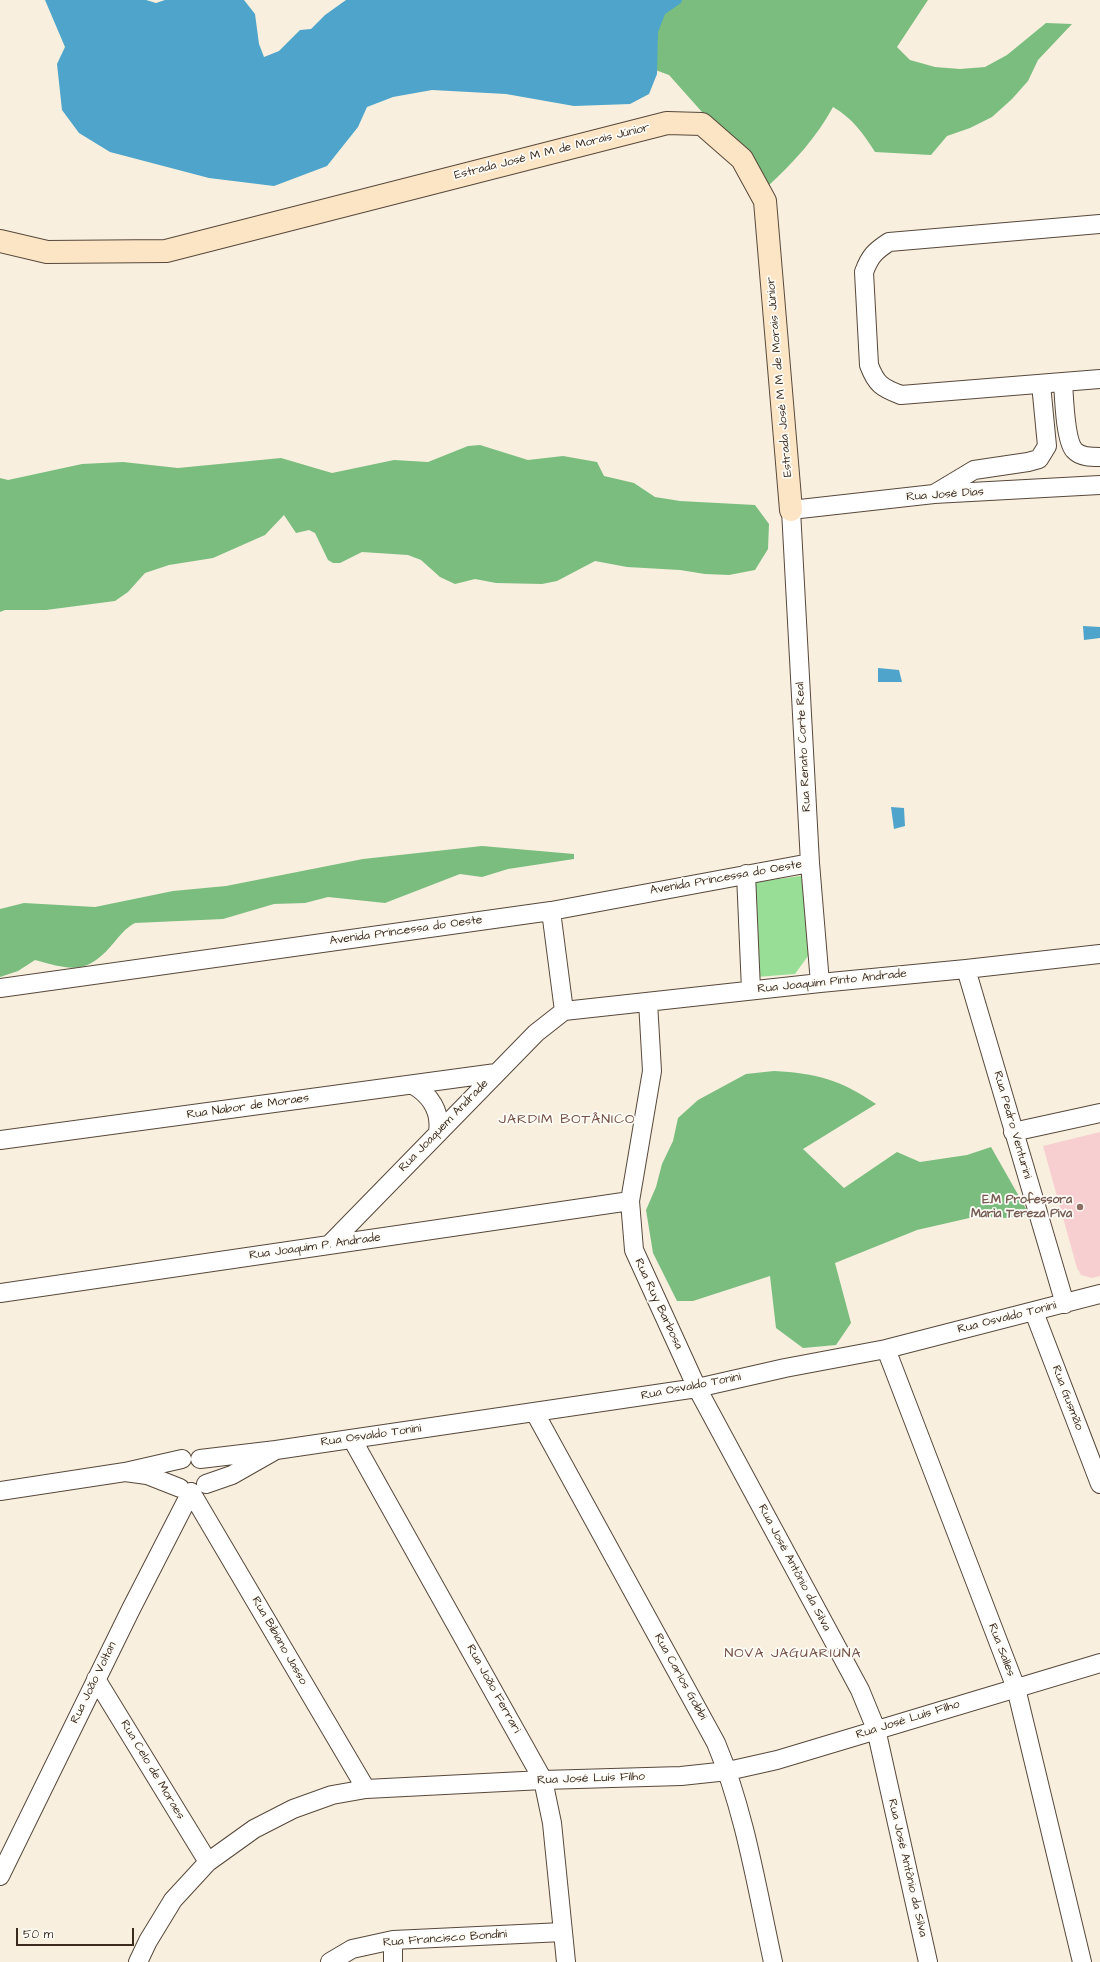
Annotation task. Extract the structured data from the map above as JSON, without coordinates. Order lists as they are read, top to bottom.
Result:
{
  "streets": {
    "street": [
      "Estrada José M M de Morais Júnior",
      "Rua José Dias",
      "Rua Renato Corte Real",
      "Avenida Princessa do Oeste",
      "Rua Joaquim Pinto Andrade",
      "Rua Nabor de Moraes",
      "Rua Pedro Venturini",
      "Rua Joaquem Andrade",
      "Rua Joaquim P. Andrade",
      "Rua Ruy Barbosa",
      "Rua Osvaldo Tonini",
      "Rua Gusmão",
      "Rua José Antônio da Silva",
      "Rua Bibiano Jasso",
      "Rua Salles",
      "Rua Carlos Gobbi",
      "Rua João Voltan",
      "Rua João Ferrari",
      "Rua José Luís Filho",
      "Rua Celo de Moraes",
      "Rua Francisco Bondini"
    ]
  },
  "crossings": [
    ["Estrada José M M de Morais Júnior", "Rua José Dias"],
    ["Estrada José M M de Morais Júnior", "Rua Renato Corte Real"],
    ["Rua José Dias", "Rua Renato Corte Real"],
    ["Rua Renato Corte Real", "Avenida Princessa do Oeste"],
    ["Rua Renato Corte Real", "Rua Joaquim Pinto Andrade"],
    ["Rua Joaquim Pinto Andrade", "Rua Pedro Venturini"],
    ["Rua Joaquim Pinto Andrade", "Rua Joaquem Andrade"],
    ["Rua Joaquim Pinto Andrade", "Rua Ruy Barbosa"],
    ["Rua Nabor de Moraes", "Rua Joaquem Andrade"],
    ["Rua Pedro Venturini", "Rua Osvaldo Tonini"],
    ["Rua Joaquem Andrade", "Rua Joaquim P. Andrade"],
    ["Rua Joaquim P. Andrade", "Rua Ruy Barbosa"],
    ["Rua Ruy Barbosa", "Rua Osvaldo Tonini"],
    ["Rua Ruy Barbosa", "Rua José Antônio da Silva"],
    ["Rua Osvaldo Tonini", "Rua Gusmão"],
    ["Rua Osvaldo Tonini", "Rua José Antônio da Silva"],
    ["Rua Osvaldo Tonini", "Rua Bibiano Jasso"],
    ["Rua Osvaldo Tonini", "Rua Salles"],
    ["Rua Osvaldo Tonini", "Rua Carlos Gobbi"],
    ["Rua Osvaldo Tonini", "Rua João Voltan"],
    ["Rua Osvaldo Tonini", "Rua João Ferrari"],
    ["Rua José Antônio da Silva", "Rua José Luís Filho"],
    ["Rua Bibiano Jasso", "Rua João Voltan"],
    ["Rua Bibiano Jasso", "Rua José Luís Filho"],
    ["Rua Salles", "Rua José Luís Filho"],
    ["Rua Carlos Gobbi", "Rua José Luís Filho"],
    ["Rua João Voltan", "Rua Celo de Moraes"],
    ["Rua João Ferrari", "Rua José Luís Filho"],
    ["Rua João Ferrari", "Rua Francisco Bondini"],
    ["Rua José Luís Filho", "Rua Celo de Moraes"]
  ],
  "districts": ["JARDIM BOTÂNICO", "NOVA JAGUARIÚNA"],
  "places": ["E.M Professora Maria Tereza Piva"],
  "scale_bar": "50 m"
}
